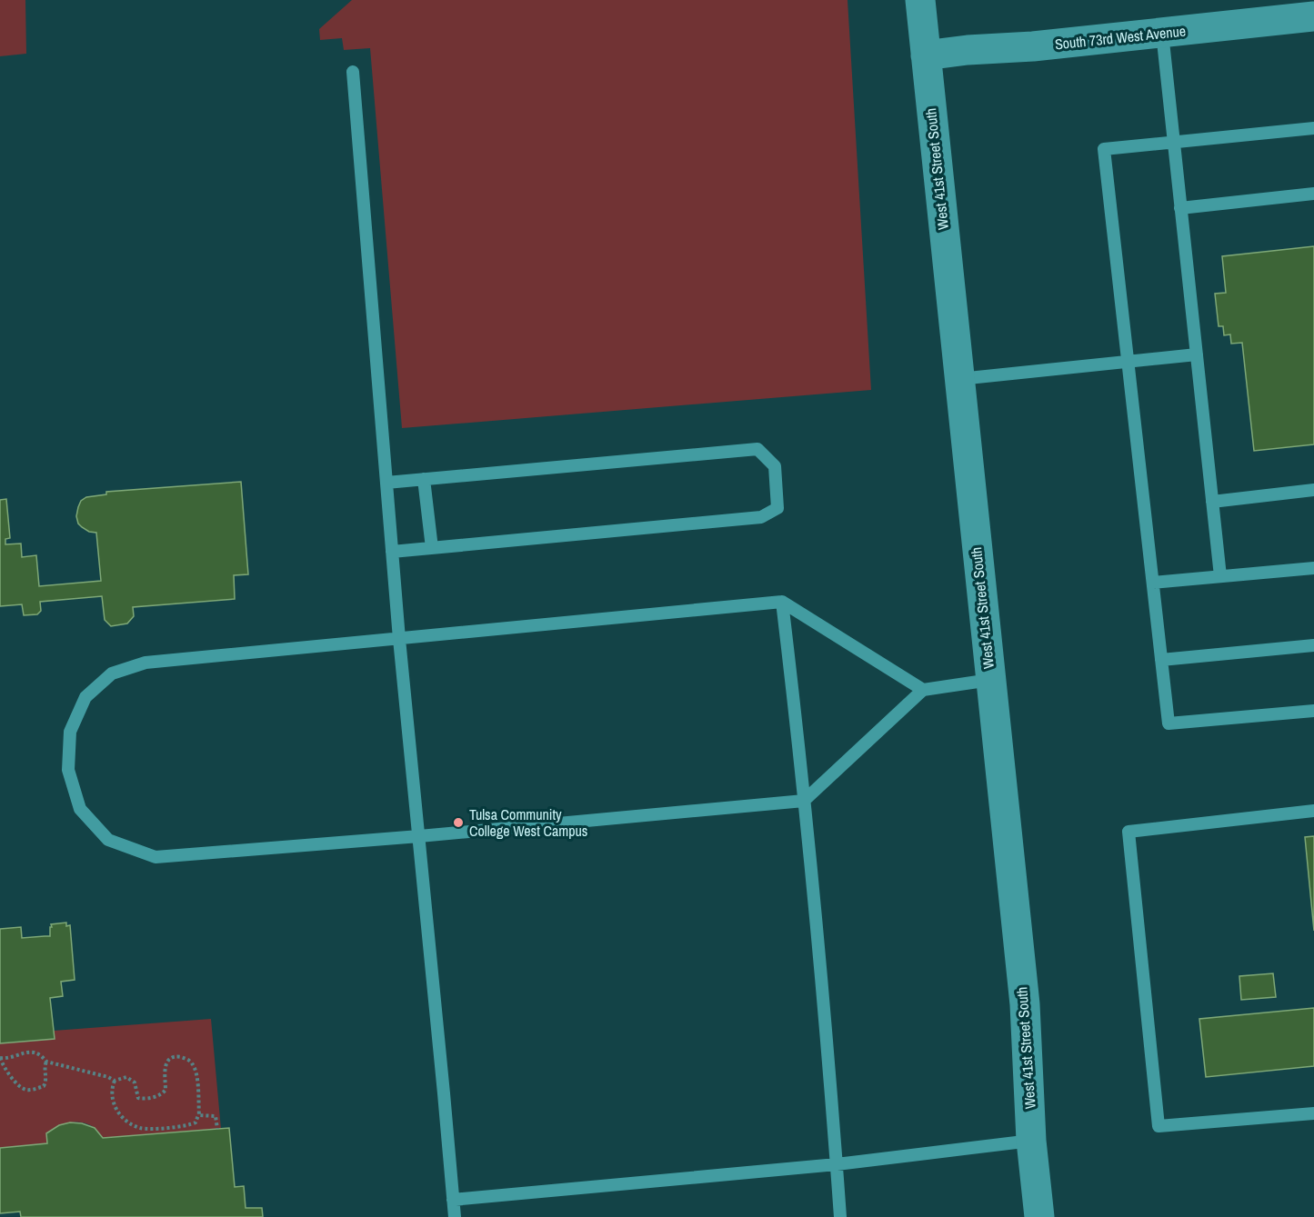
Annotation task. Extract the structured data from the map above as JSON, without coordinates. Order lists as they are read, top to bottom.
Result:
{
  "streets": {
    "main road": ["South 73rd West Avenue", "West 41st Street South"]
  },
  "crossings": [
    ["South 73rd West Avenue", "West 41st Street South"]
  ],
  "places": ["Tulsa Community College West Campus"]
}
